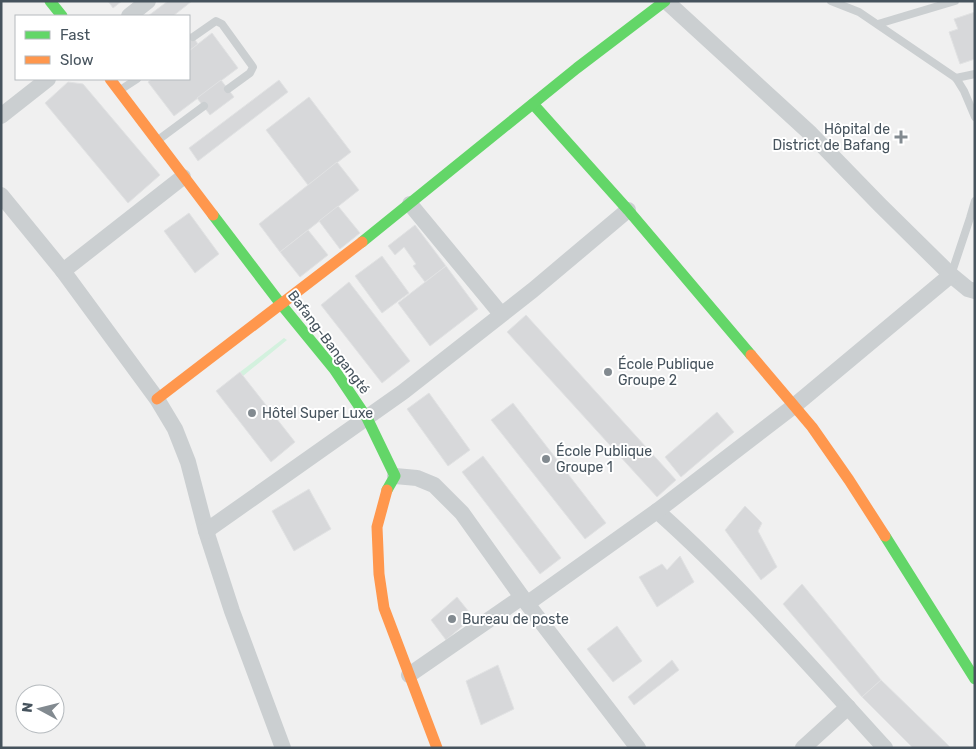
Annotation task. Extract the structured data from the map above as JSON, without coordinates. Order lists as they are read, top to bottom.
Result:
{
  "streets": {
    "street": ["Bafang-Bangangté"]
  },
  "places": {
    "health": ["Hôpital de District de Bafang"],
    "other": [
      "École Publique Groupe 2",
      "Hôtel Super Luxe",
      "École Publique Groupe 1",
      "Bureau de poste"
    ]
  },
  "legend": ["Fast", "Slow"],
  "north": "left"
}
